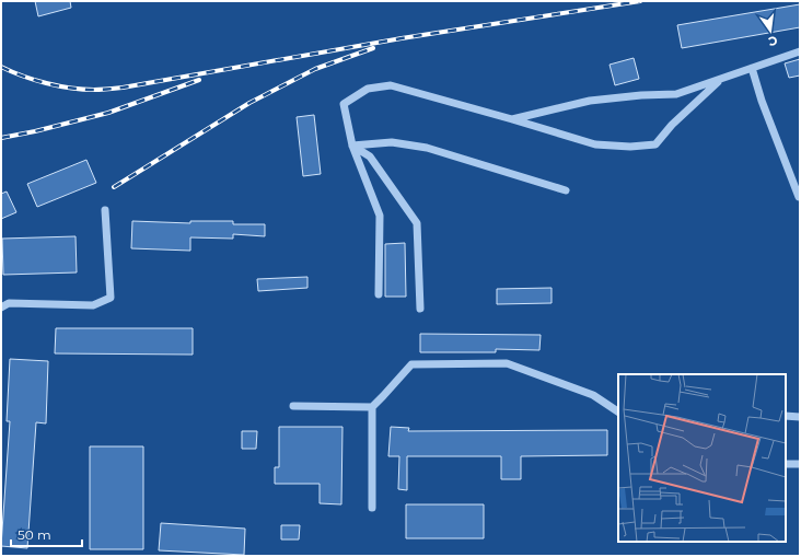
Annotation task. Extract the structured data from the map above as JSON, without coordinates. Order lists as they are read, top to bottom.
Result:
{
  "scale_bar": "50 m",
  "north": "bottom"
}
